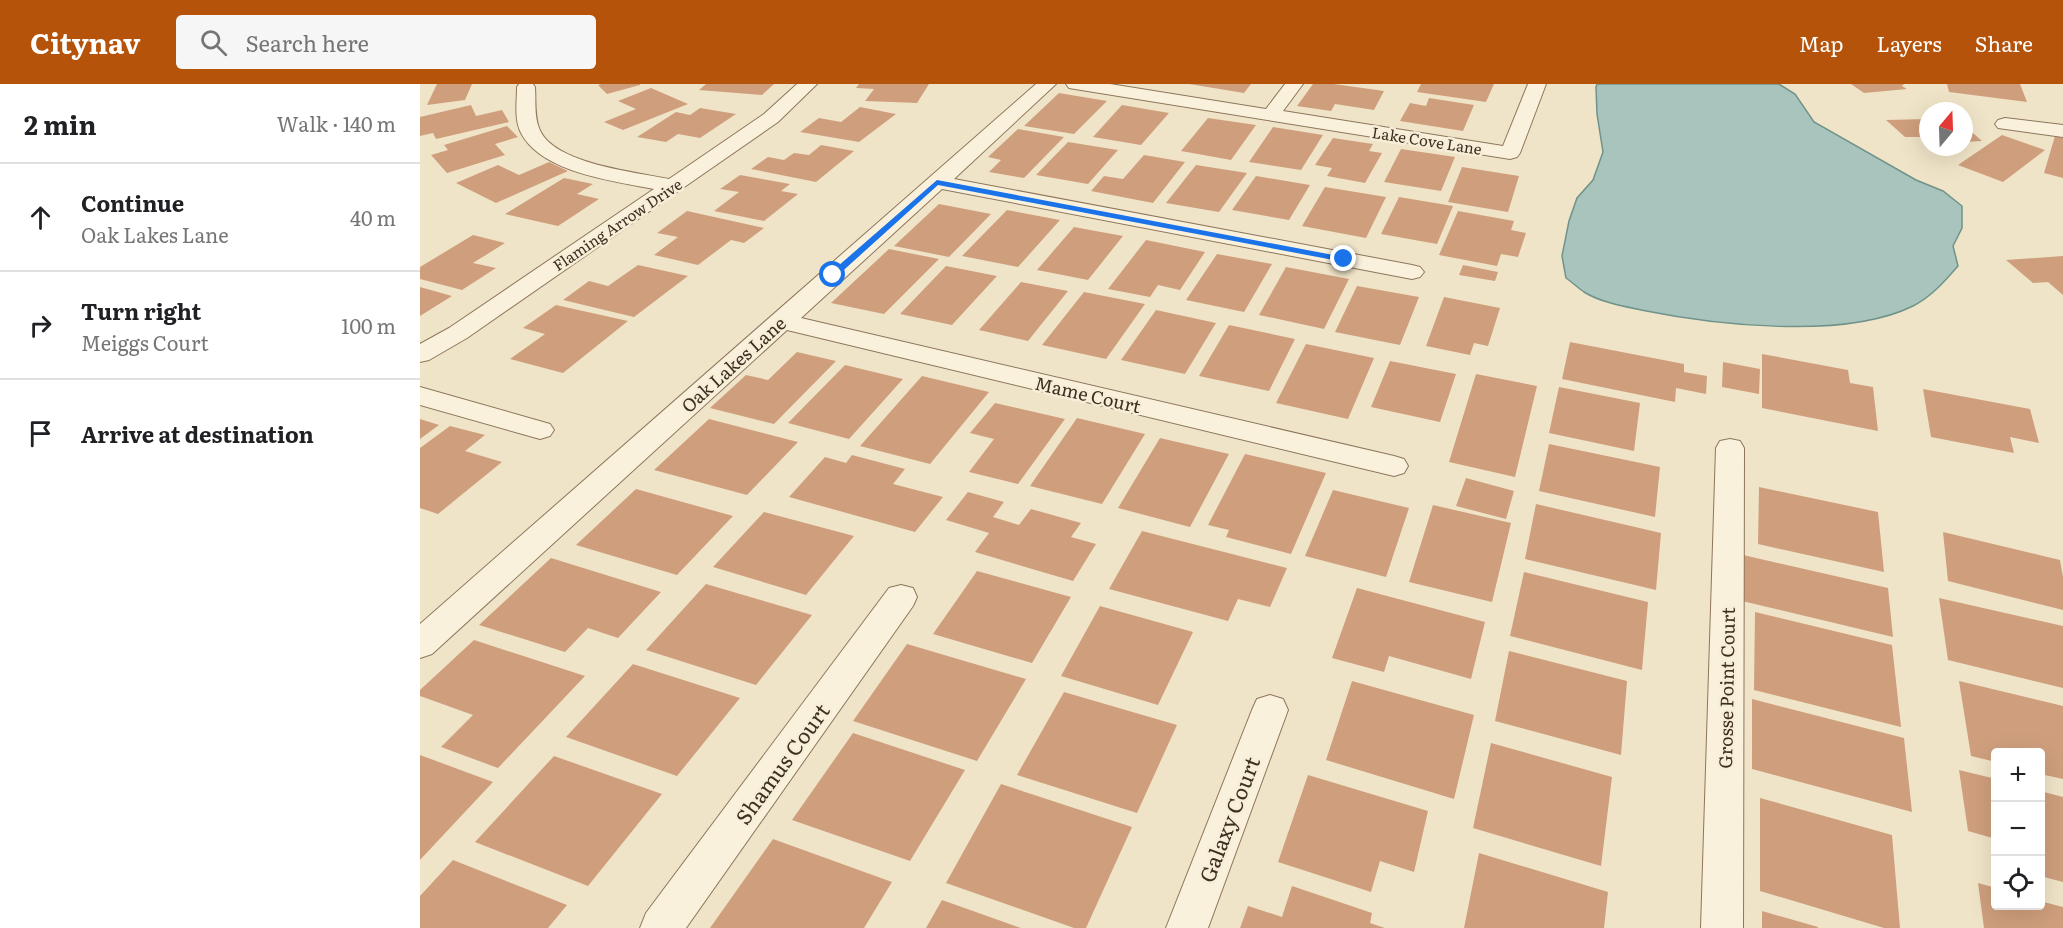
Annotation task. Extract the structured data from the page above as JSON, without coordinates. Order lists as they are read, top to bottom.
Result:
{
  "streets": {
    "street": [
      "Lake Cove Lane",
      "Flaming Arrow Drive",
      "Oak Lakes Lane",
      "Mame Court",
      "Grosse Point Court",
      "Shamus Court",
      "Galaxy Court"
    ]
  },
  "crossings": [
    ["Oak Lakes Lane", "Mame Court"]
  ],
  "north": "top",
  "page": {
    "header": "Citynav",
    "search": "Search here",
    "nav": ["Map", "Layers", "Share"],
    "heading": ["2 min", "Walk · 140 m"],
    "list": [
      ["Continue", "Oak Lakes Lane", "40 m"],
      ["Turn right", "Meiggs Court", "100 m"],
      "Arrive at destination"
    ],
    "map_buttons": ["+", "−"]
  }
}
